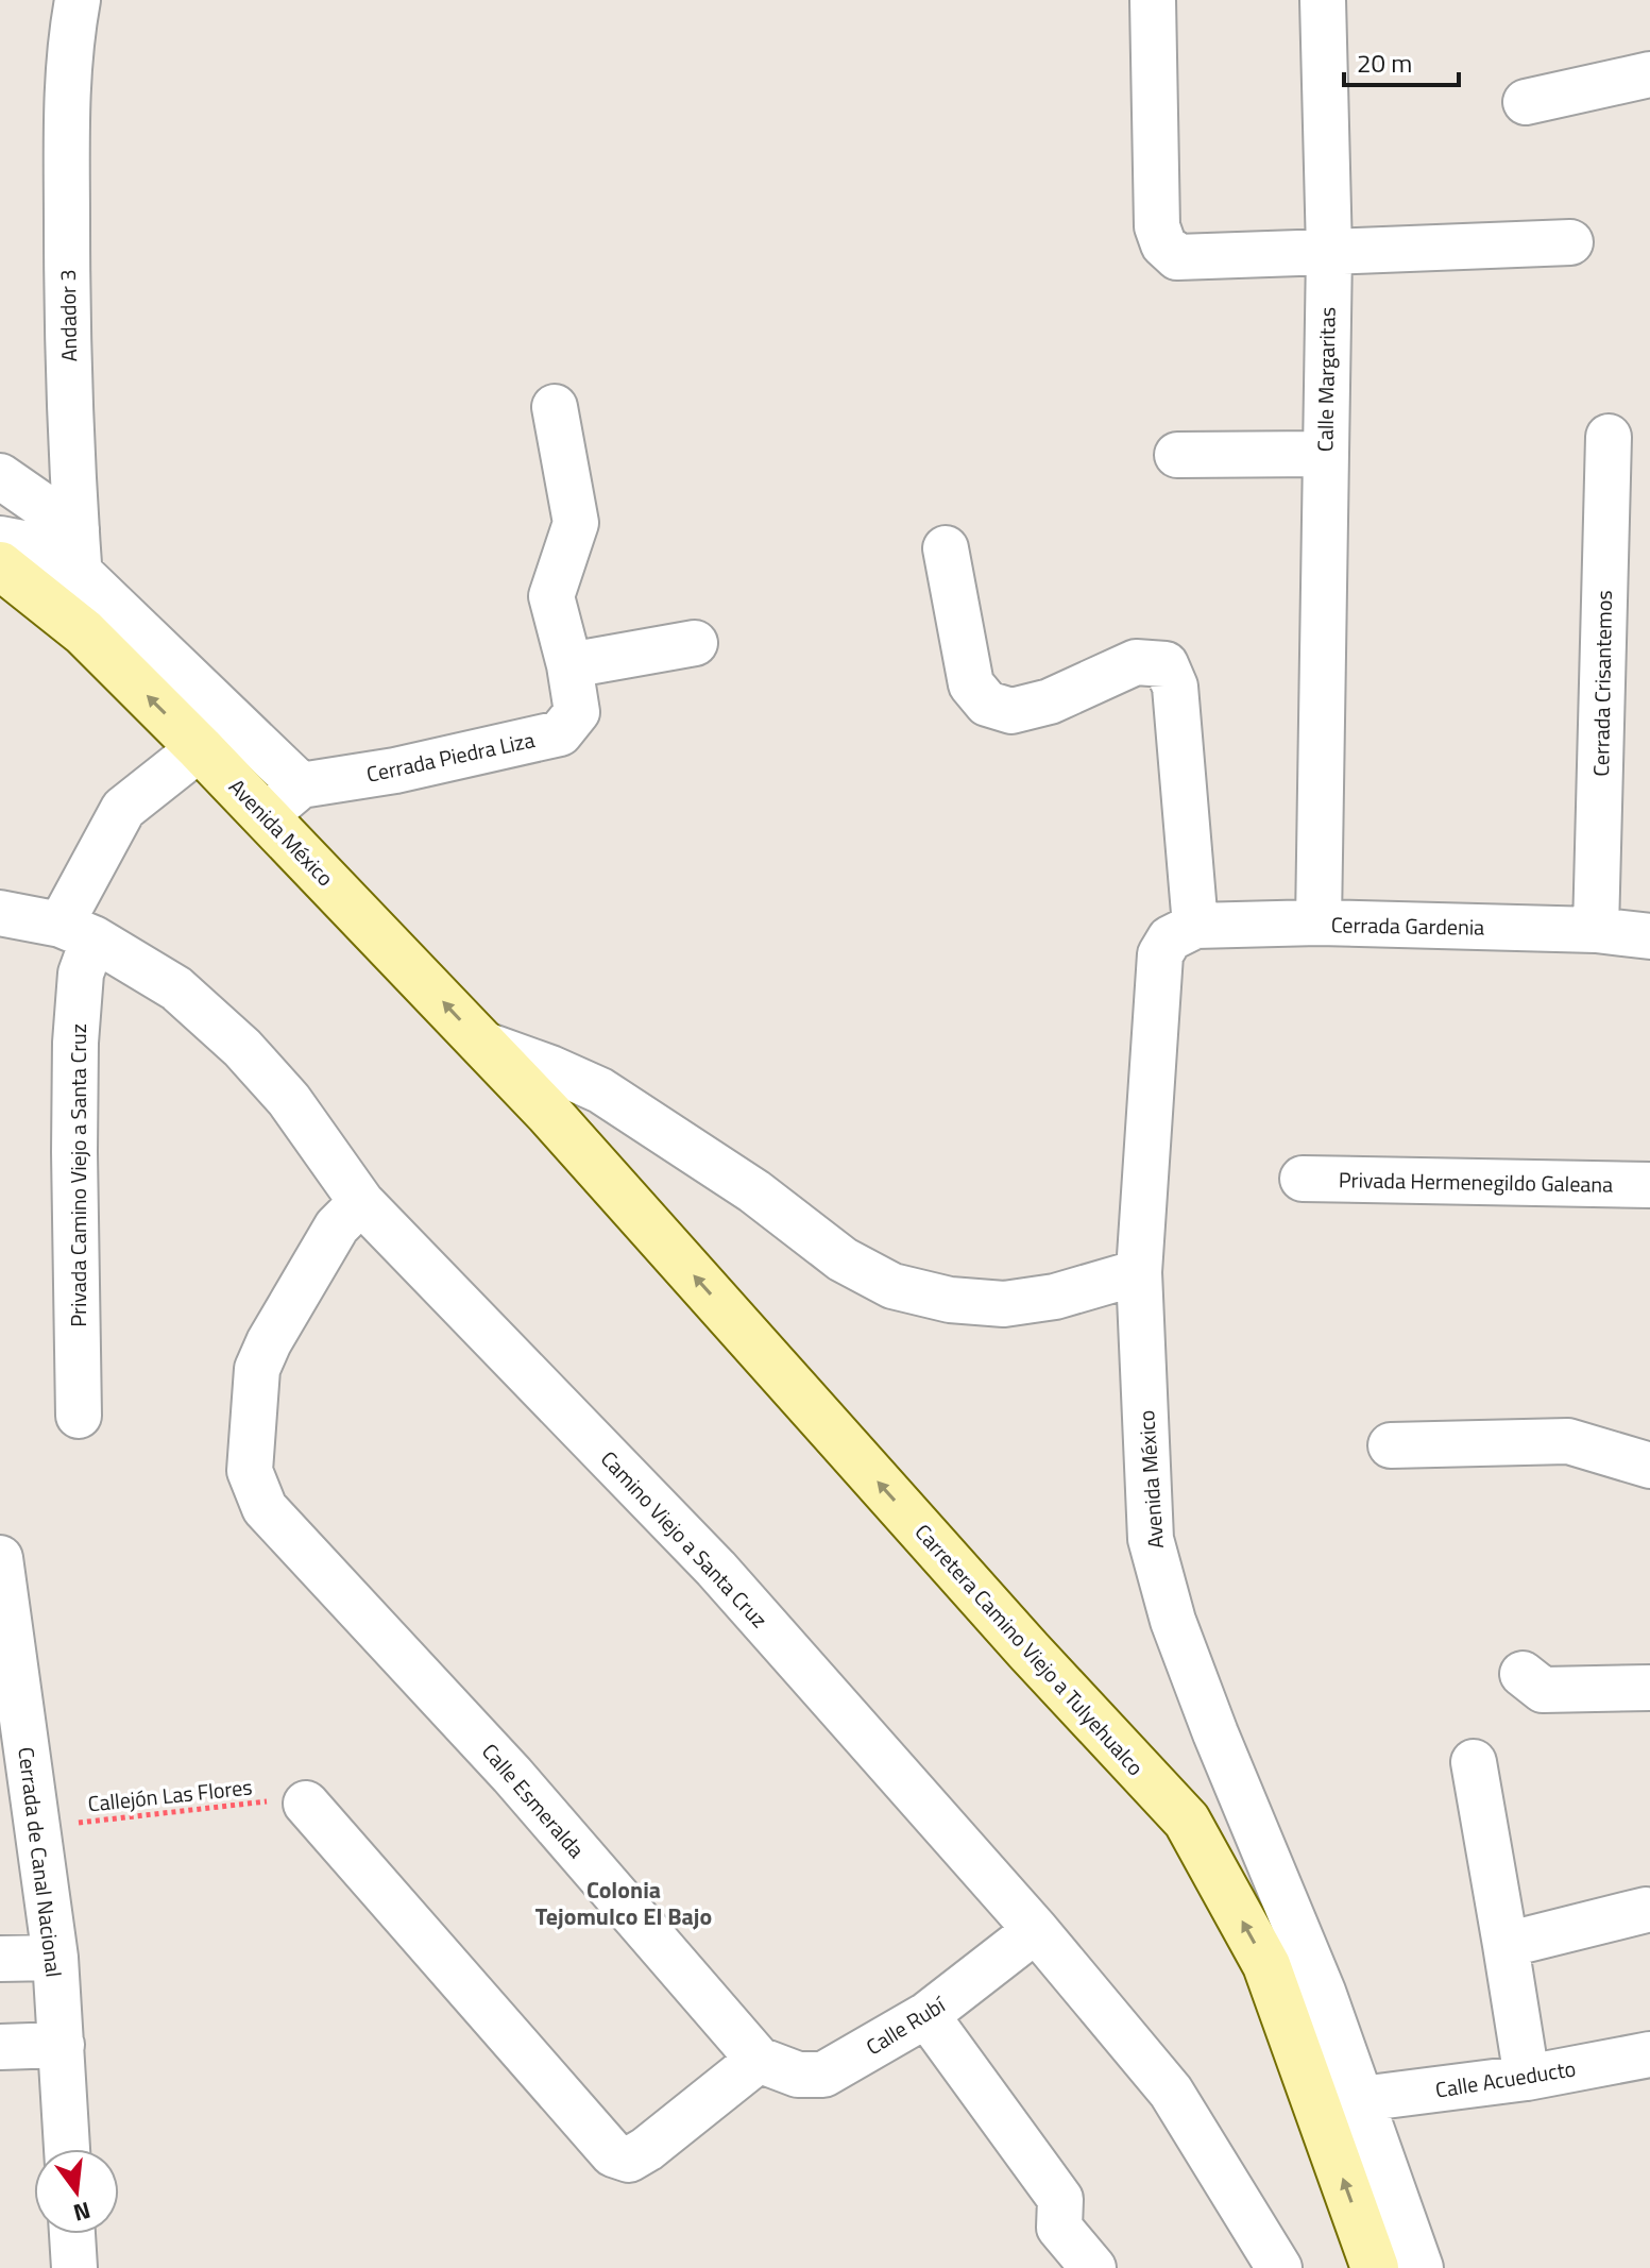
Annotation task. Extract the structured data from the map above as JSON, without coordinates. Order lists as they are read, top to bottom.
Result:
{
  "streets": {
    "main road": ["Avenida México", "Carretera Camino Viejo a Tulyehualco"],
    "street": [
      "Andador 3",
      "Calle Margaritas",
      "Cerrada Crisantemos",
      "Cerrada Piedra Liza",
      "Cerrada Gardenia",
      "Privada Camino Viejo a Santa Cruz",
      "Privada Hermenegildo Galeana",
      "Camino Viejo a Santa Cruz",
      "Calle Esmeralda",
      "Cerrada de Canal Nacional",
      "Calle Rubí",
      "Calle Acueducto"
    ],
    "path": ["Callejón Las Flores"]
  },
  "crossings": [
    ["Andador 3", "Avenida México"],
    ["Calle Margaritas", "Cerrada Gardenia"],
    ["Cerrada Crisantemos", "Cerrada Gardenia"],
    ["Avenida México", "Cerrada Gardenia"],
    ["Avenida México", "Privada Camino Viejo a Santa Cruz"],
    ["Avenida México", "Carretera Camino Viejo a Tulyehualco"],
    ["Avenida México", "Calle Acueducto"],
    ["Privada Camino Viejo a Santa Cruz", "Camino Viejo a Santa Cruz"],
    ["Camino Viejo a Santa Cruz", "Calle Esmeralda"],
    ["Camino Viejo a Santa Cruz", "Calle Rubí"],
    ["Callejón Las Flores", "Cerrada de Canal Nacional"],
    ["Calle Esmeralda", "Calle Rubí"]
  ],
  "one_way": ["Carretera Camino Viejo a Tulyehualco"],
  "districts": ["Colonia Tejomulco El Bajo"],
  "scale_bar": "20 m",
  "north": "bottom"
}
